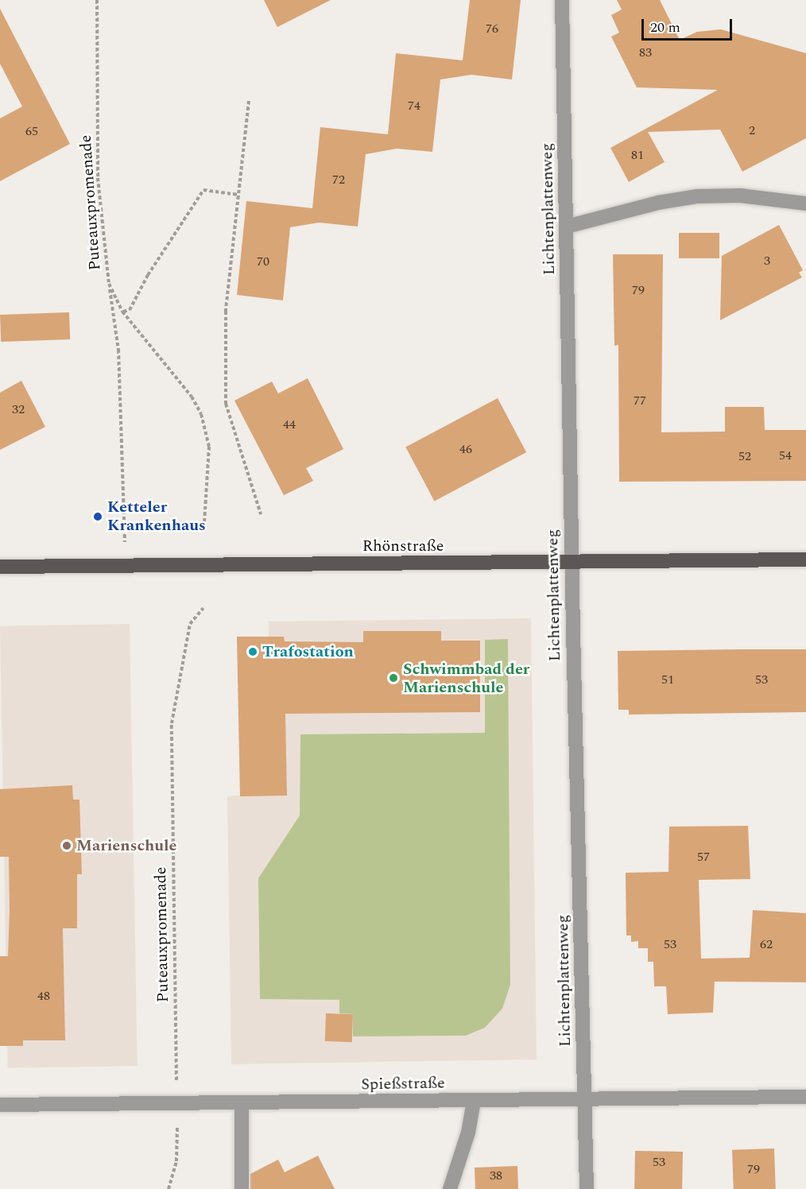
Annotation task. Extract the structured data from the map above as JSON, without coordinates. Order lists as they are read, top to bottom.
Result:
{
  "streets": {
    "main road": ["Rhönstraße"],
    "street": ["Lichtenplattenweg", "Spießstraße"],
    "path": ["Puteauxpromenade"]
  },
  "crossings": [
    ["Puteauxpromenade", "Spießstraße"],
    ["Lichtenplattenweg", "Rhönstraße"],
    ["Lichtenplattenweg", "Spießstraße"]
  ],
  "places": [
    "Ketteler Krankenhaus",
    "Trafostation",
    "Schwimmbad der Marienschule",
    "Marienschule"
  ],
  "house_numbers": [
    "76",
    "83",
    "74",
    "2",
    "65",
    "81",
    "72",
    "3",
    "70",
    "79",
    "77",
    "32",
    "44",
    "46",
    "54",
    "52",
    "51",
    "53",
    "57",
    "53",
    "62",
    "48",
    "53",
    "79",
    "38"
  ],
  "scale_bar": "20 m"
}
